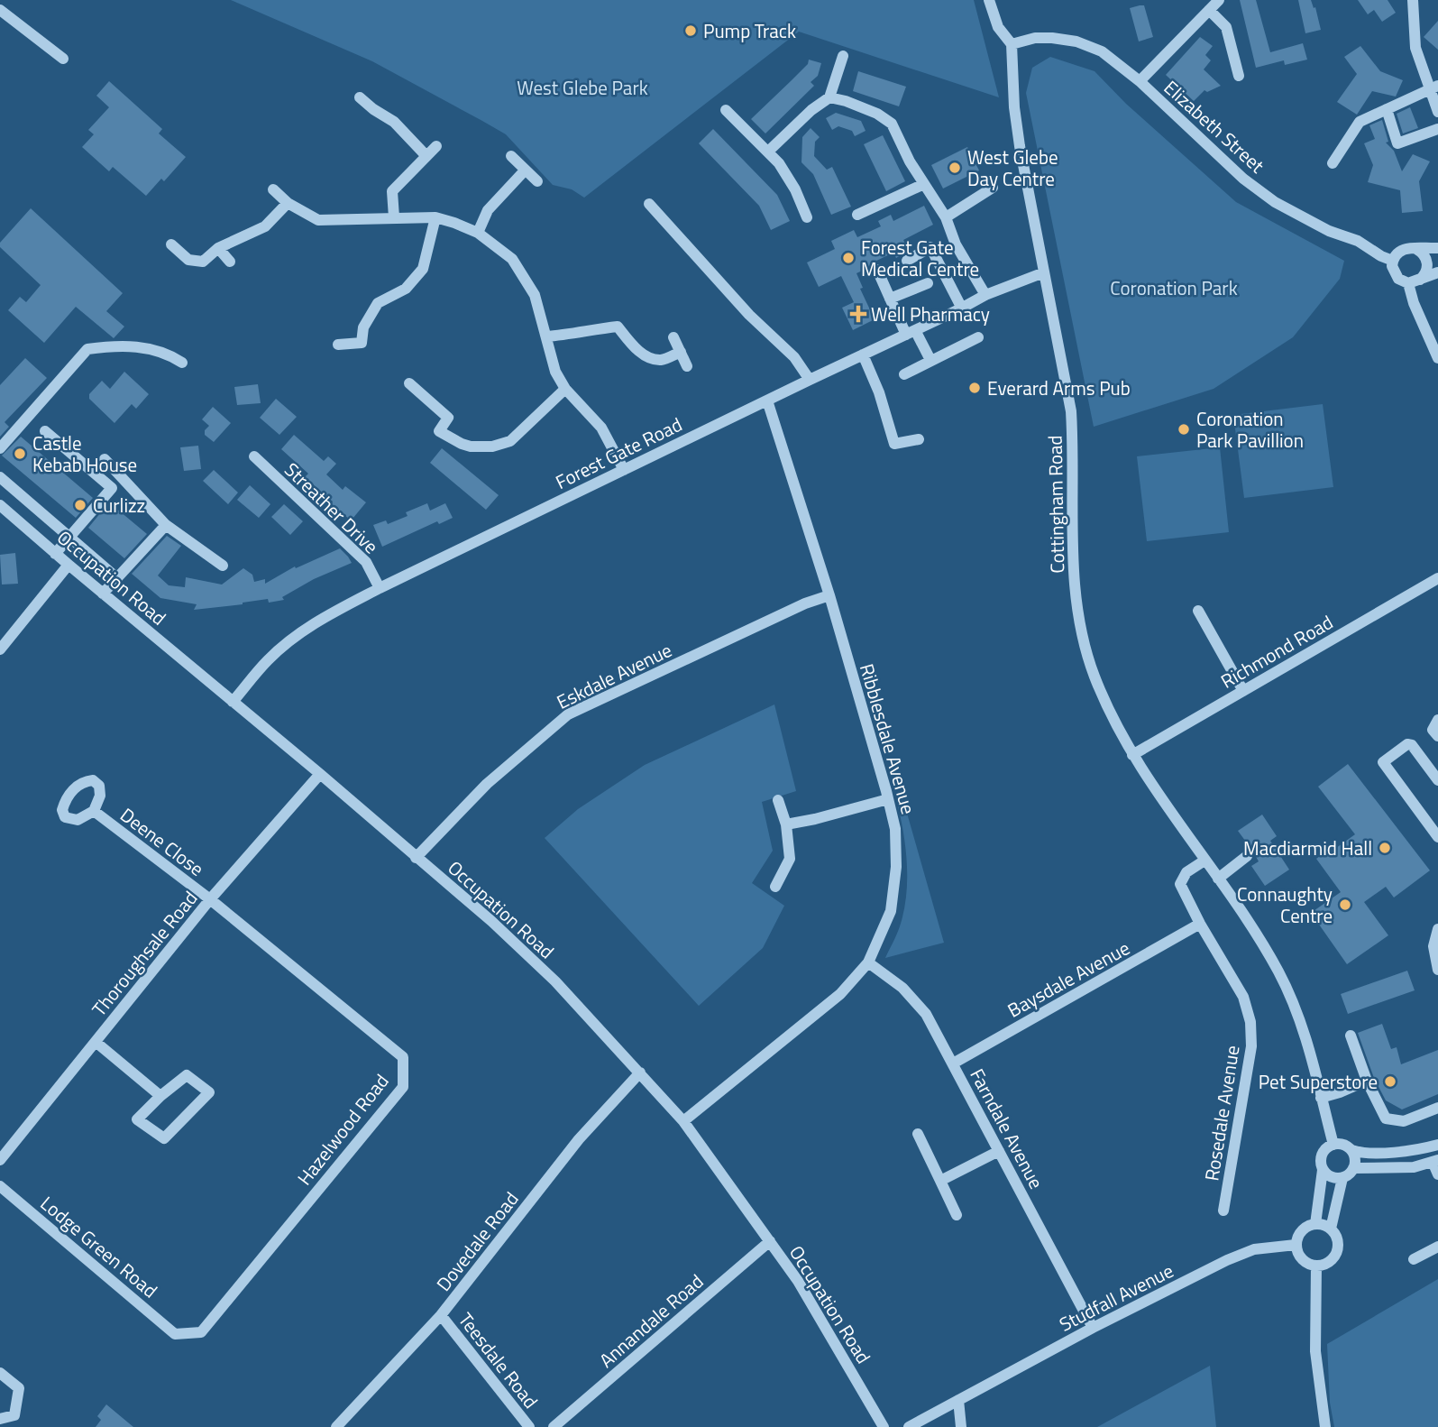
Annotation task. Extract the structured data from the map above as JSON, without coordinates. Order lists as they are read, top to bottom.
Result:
{
  "streets": {
    "street": [
      "Elizabeth Street",
      "Forest Gate Road",
      "Cottingham Road",
      "Streather Drive",
      "Occupation Road",
      "Richmond Road",
      "Eskdale Avenue",
      "Ribblesdale Avenue",
      "Deene Close",
      "Thoroughsale Road",
      "Baysdale Avenue",
      "Rosedale Avenue",
      "Farndale Avenue",
      "Hazelwood Road",
      "Dovedale Road",
      "Lodge Green Road",
      "Studfall Avenue",
      "Annandale Road",
      "Teesdale Road"
    ]
  },
  "crossings": [
    ["Elizabeth Street", "Cottingham Road"],
    ["Forest Gate Road", "Cottingham Road"],
    ["Forest Gate Road", "Streather Drive"],
    ["Forest Gate Road", "Occupation Road"],
    ["Forest Gate Road", "Ribblesdale Avenue"],
    ["Cottingham Road", "Richmond Road"],
    ["Cottingham Road", "Rosedale Avenue"],
    ["Occupation Road", "Eskdale Avenue"],
    ["Occupation Road", "Ribblesdale Avenue"],
    ["Occupation Road", "Thoroughsale Road"],
    ["Occupation Road", "Dovedale Road"],
    ["Occupation Road", "Annandale Road"],
    ["Eskdale Avenue", "Ribblesdale Avenue"],
    ["Ribblesdale Avenue", "Farndale Avenue"],
    ["Deene Close", "Thoroughsale Road"],
    ["Deene Close", "Hazelwood Road"],
    ["Thoroughsale Road", "Hazelwood Road"],
    ["Baysdale Avenue", "Rosedale Avenue"],
    ["Baysdale Avenue", "Farndale Avenue"],
    ["Farndale Avenue", "Studfall Avenue"],
    ["Hazelwood Road", "Lodge Green Road"],
    ["Dovedale Road", "Teesdale Road"]
  ],
  "parks": ["West Glebe Park", "Coronation Park"],
  "places": {
    "other": [
      "Pump Track",
      "West Glebe Day Centre",
      "Forest Gate Medical Centre",
      "Everard Arms Pub",
      "Coronation Park Pavillion",
      "Castle Kebab House",
      "Curlizz",
      "Macdiarmid Hall",
      "Connaughty Centre",
      "Pet Superstore"
    ],
    "health": ["Well Pharmacy"]
  }
}
